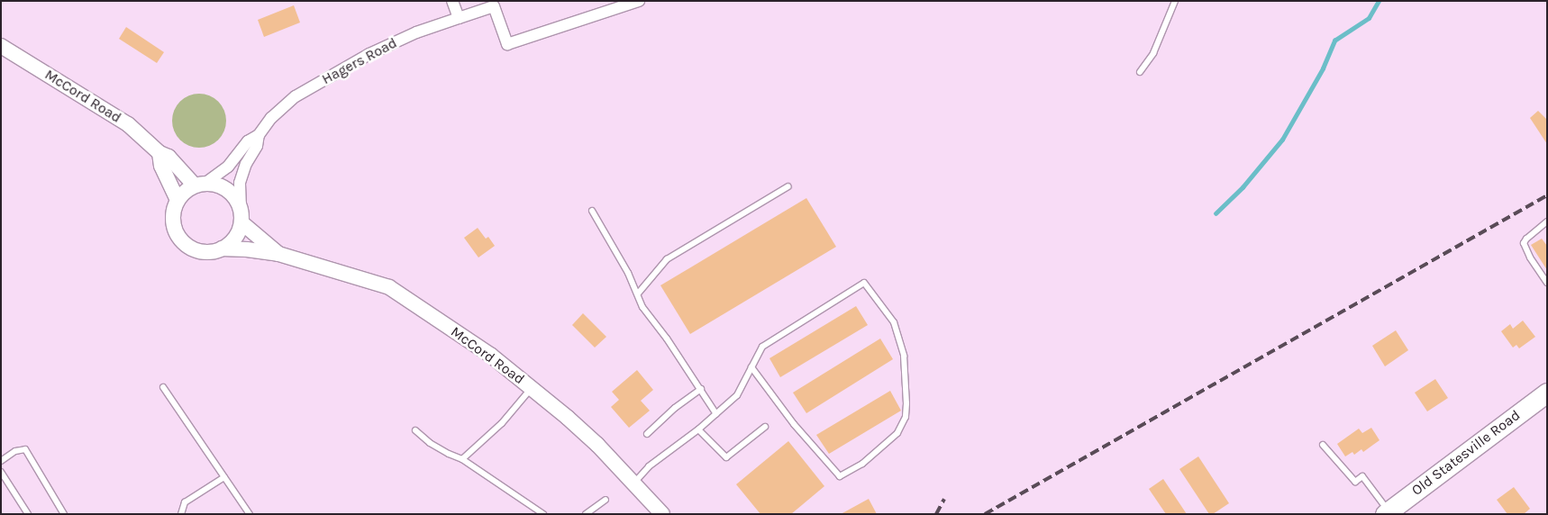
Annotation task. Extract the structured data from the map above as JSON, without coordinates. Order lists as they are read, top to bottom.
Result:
{
  "streets": {
    "main road": ["Old Statesville Road"],
    "street": ["Hagers Road", "McCord Road"]
  },
  "crossings": [
    ["Hagers Road", "McCord Road"]
  ]
}
